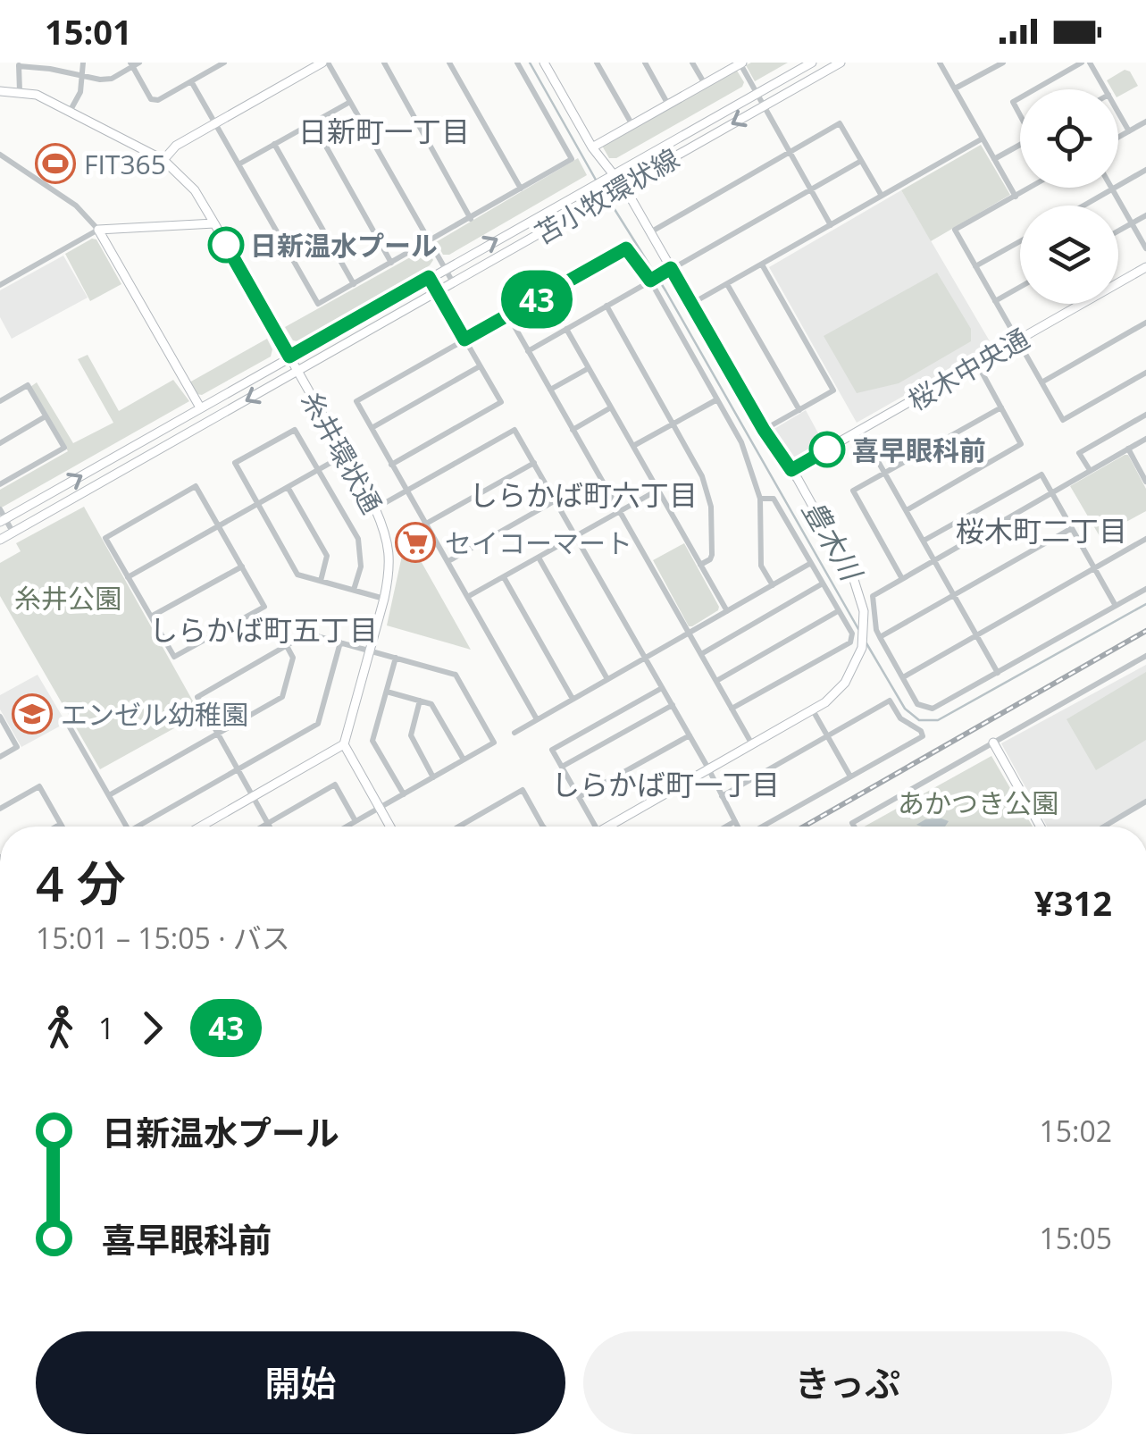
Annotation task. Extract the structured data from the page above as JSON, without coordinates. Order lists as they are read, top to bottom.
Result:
{
  "streets": {
    "street": ["苫小牧環状線", "桜木中央通", "糸井環状通"]
  },
  "crossings": [
    ["苫小牧環状線", "糸井環状通"]
  ],
  "districts": [
    "日新町一丁目",
    "しらかば町六丁目",
    "桜木町二丁目",
    "しらかば町五丁目",
    "しらかば町一丁目"
  ],
  "water": ["豊木川"],
  "parks": ["糸井公園", "あかつき公園"],
  "places": {
    "sports": ["FIT365"],
    "other": ["日新温水プール", "喜早眼科前"],
    "supermarket": ["セイコーマート"],
    "school or university": ["エンゼル幼稚園"]
  },
  "lines": ["bus line 43"],
  "page": {
    "status": "15:01",
    "on_map": "43",
    "heading": ["4 分", "15:01 – 15:05 · バス", "¥312"],
    "legs": ["1", "43"],
    "list": [
      {
        "name": "日新温水プール",
        "value": "15:02"
      },
      {
        "name": "喜早眼科前",
        "value": "15:05"
      }
    ],
    "buttons": ["開始", "きっぷ"]
  }
}
